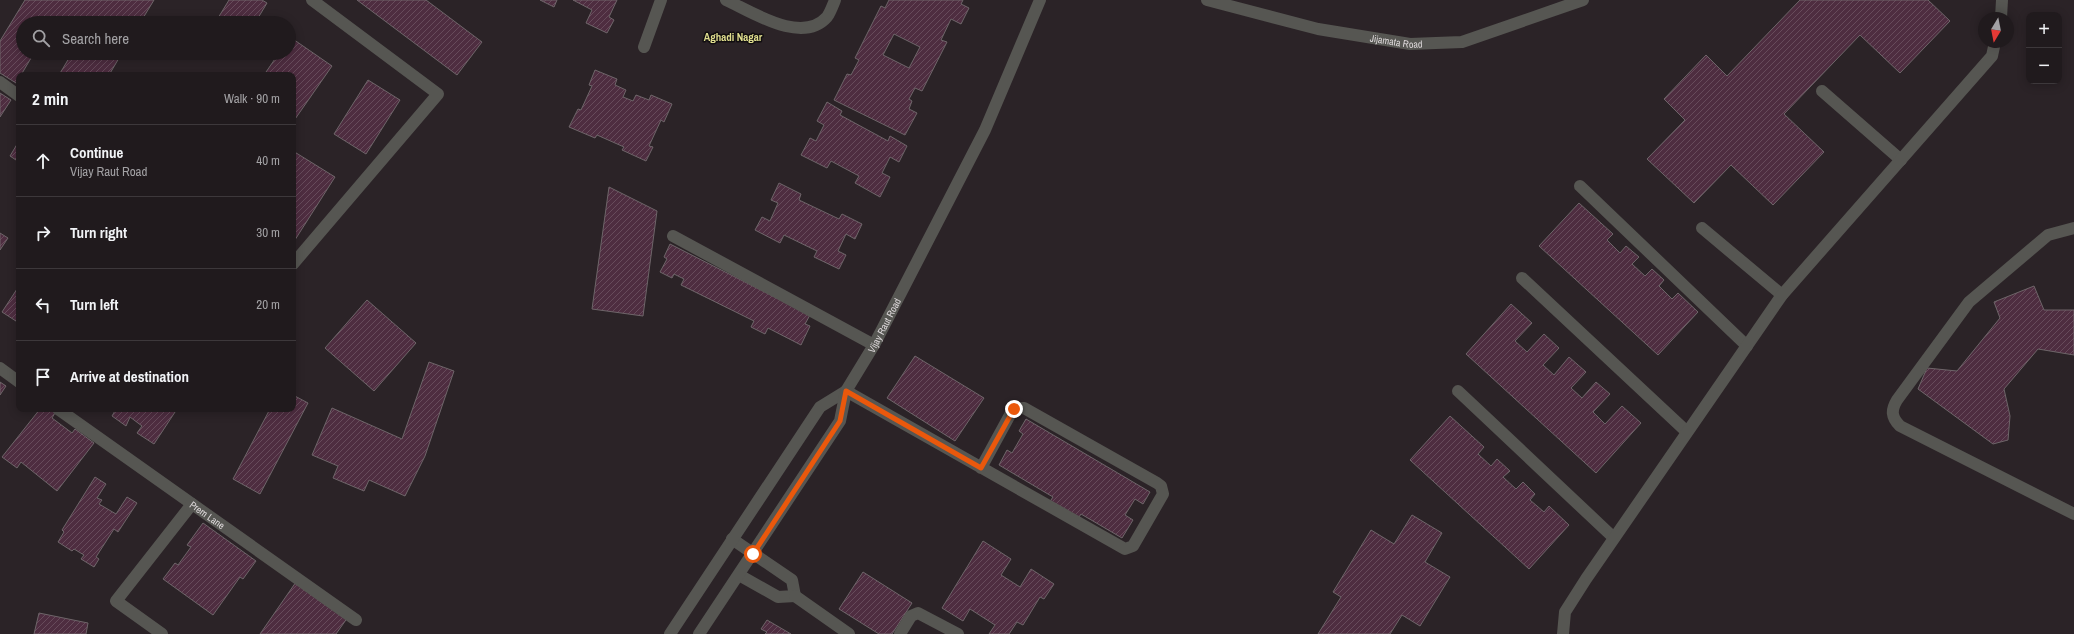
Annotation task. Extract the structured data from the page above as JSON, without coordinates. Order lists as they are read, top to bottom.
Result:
{
  "streets": {
    "street": ["Jijamata Road", "Vijay Raut Road", "Prem Lane"]
  },
  "districts": ["Aghadi Nagar"],
  "north": "bottom",
  "page": {
    "map_buttons": ["+", "−"],
    "search": "Search here",
    "heading": ["2 min", "Walk · 90 m"],
    "list": [
      ["Continue", "Vijay Raut Road", "40 m"],
      ["Turn right", "30 m"],
      ["Turn left", "20 m"],
      "Arrive at destination"
    ]
  }
}
